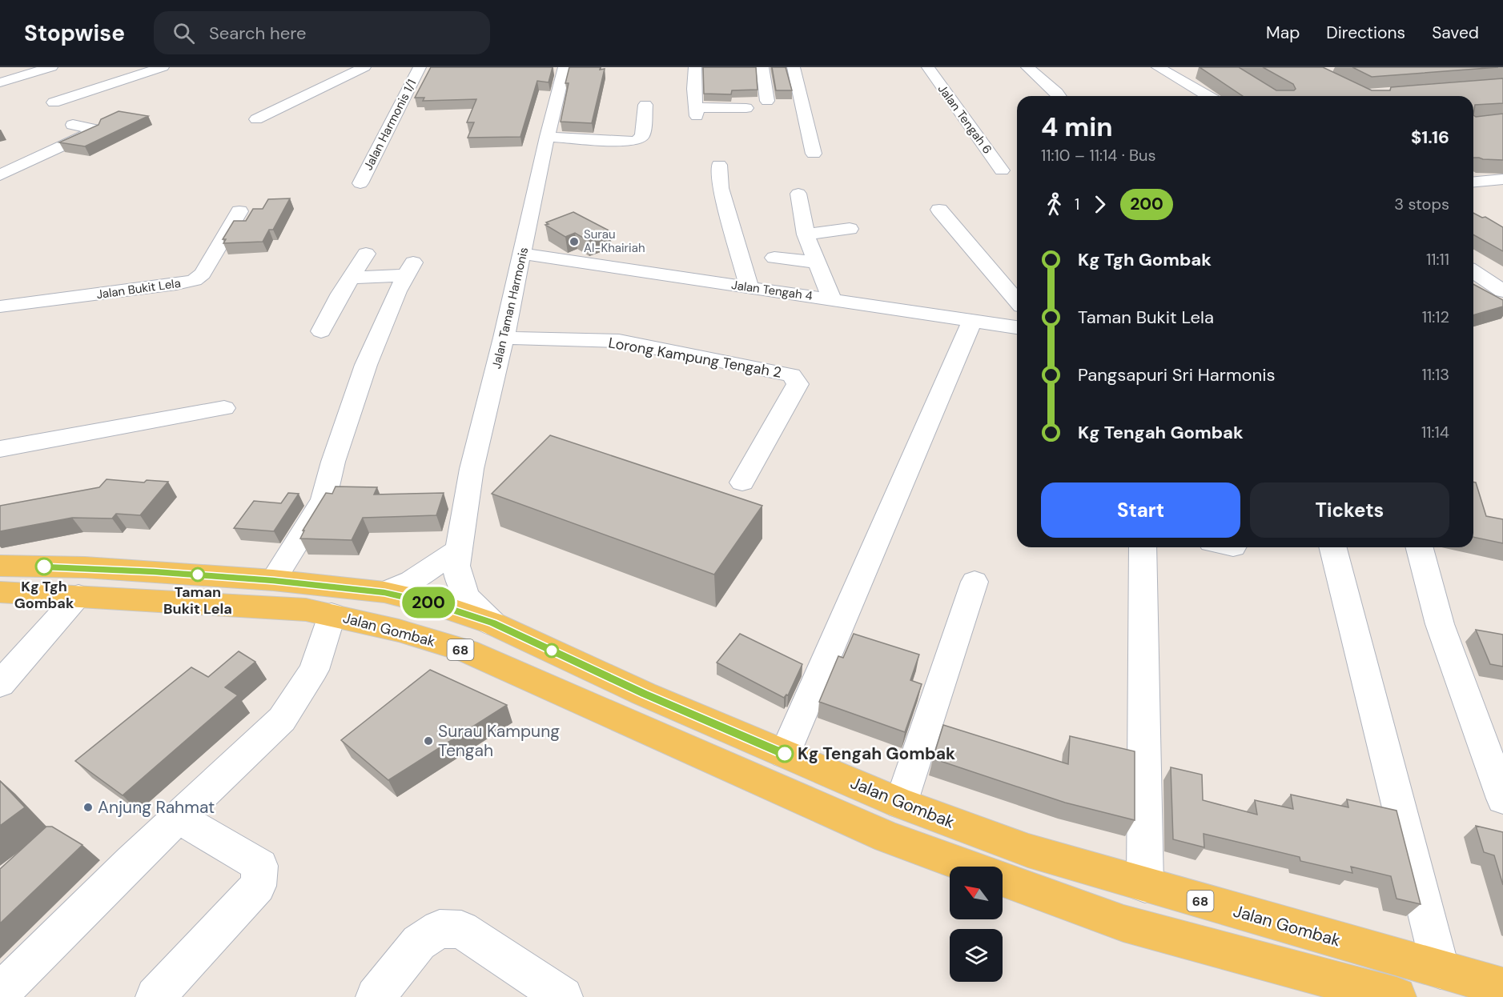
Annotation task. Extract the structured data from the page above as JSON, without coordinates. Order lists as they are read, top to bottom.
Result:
{
  "streets": {
    "main road": ["Jalan Gombak", "68"],
    "street": [
      "Jalan Tengah 6",
      "Jalan Harmonis 1/1",
      "Jalan Bukit Lela",
      "Jalan Tengah 4",
      "Jalan Taman Harmonis",
      "Lorong Kampung Tengah 2"
    ]
  },
  "crossings": [
    ["Jalan Tengah 4", "Jalan Taman Harmonis"],
    ["Jalan Taman Harmonis", "Lorong Kampung Tengah 2"],
    ["Jalan Taman Harmonis", "Jalan Gombak"]
  ],
  "places": [
    "Surau Al-Khairiah",
    "Kg Tgh Gombak",
    "Taman Bukit Lela",
    "Surau Kampung Tengah",
    "Kg Tengah Gombak",
    "Anjung Rahmat"
  ],
  "lines": ["bus line 200"],
  "north": "top left",
  "page": {
    "header": "Stopwise",
    "search": "Search here",
    "nav": ["Map", "Directions", "Saved"],
    "on_map": "200",
    "heading": ["4 min", "11:10 – 11:14 · Bus", "$1.16"],
    "legs": ["1", "200", "3 stops"],
    "list": [
      {
        "name": "Kg Tgh Gombak",
        "value": "11:11"
      },
      {
        "name": "Taman Bukit Lela",
        "value": "11:12"
      },
      {
        "name": "Pangsapuri Sri Harmonis",
        "value": "11:13"
      },
      {
        "name": "Kg Tengah Gombak",
        "value": "11:14"
      }
    ],
    "buttons": ["Start", "Tickets"]
  }
}
